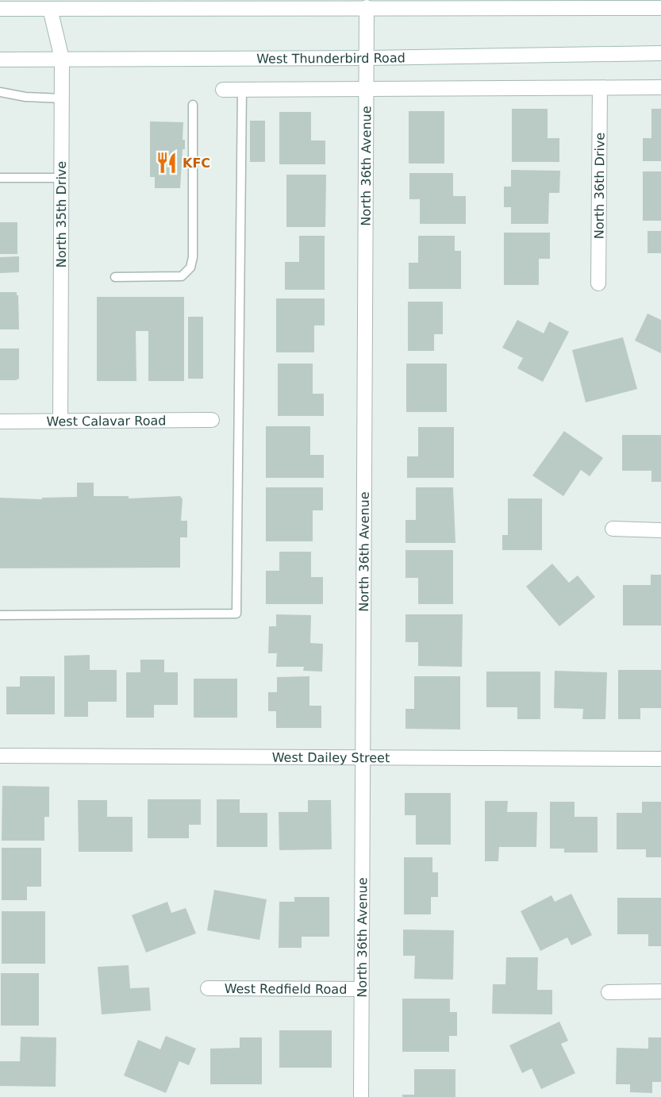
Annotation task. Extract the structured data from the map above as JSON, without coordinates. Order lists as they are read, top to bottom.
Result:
{
  "streets": {
    "street": [
      "West Thunderbird Road",
      "North 36th Avenue",
      "North 36th Drive",
      "North 35th Drive",
      "West Calavar Road",
      "West Dailey Street",
      "West Redfield Road"
    ]
  },
  "crossings": [
    ["West Thunderbird Road", "North 36th Avenue"],
    ["West Thunderbird Road", "North 35th Drive"],
    ["North 36th Avenue", "West Dailey Street"],
    ["North 36th Avenue", "West Redfield Road"],
    ["North 35th Drive", "West Calavar Road"]
  ],
  "places": {
    "restaurant": ["KFC"]
  }
}
